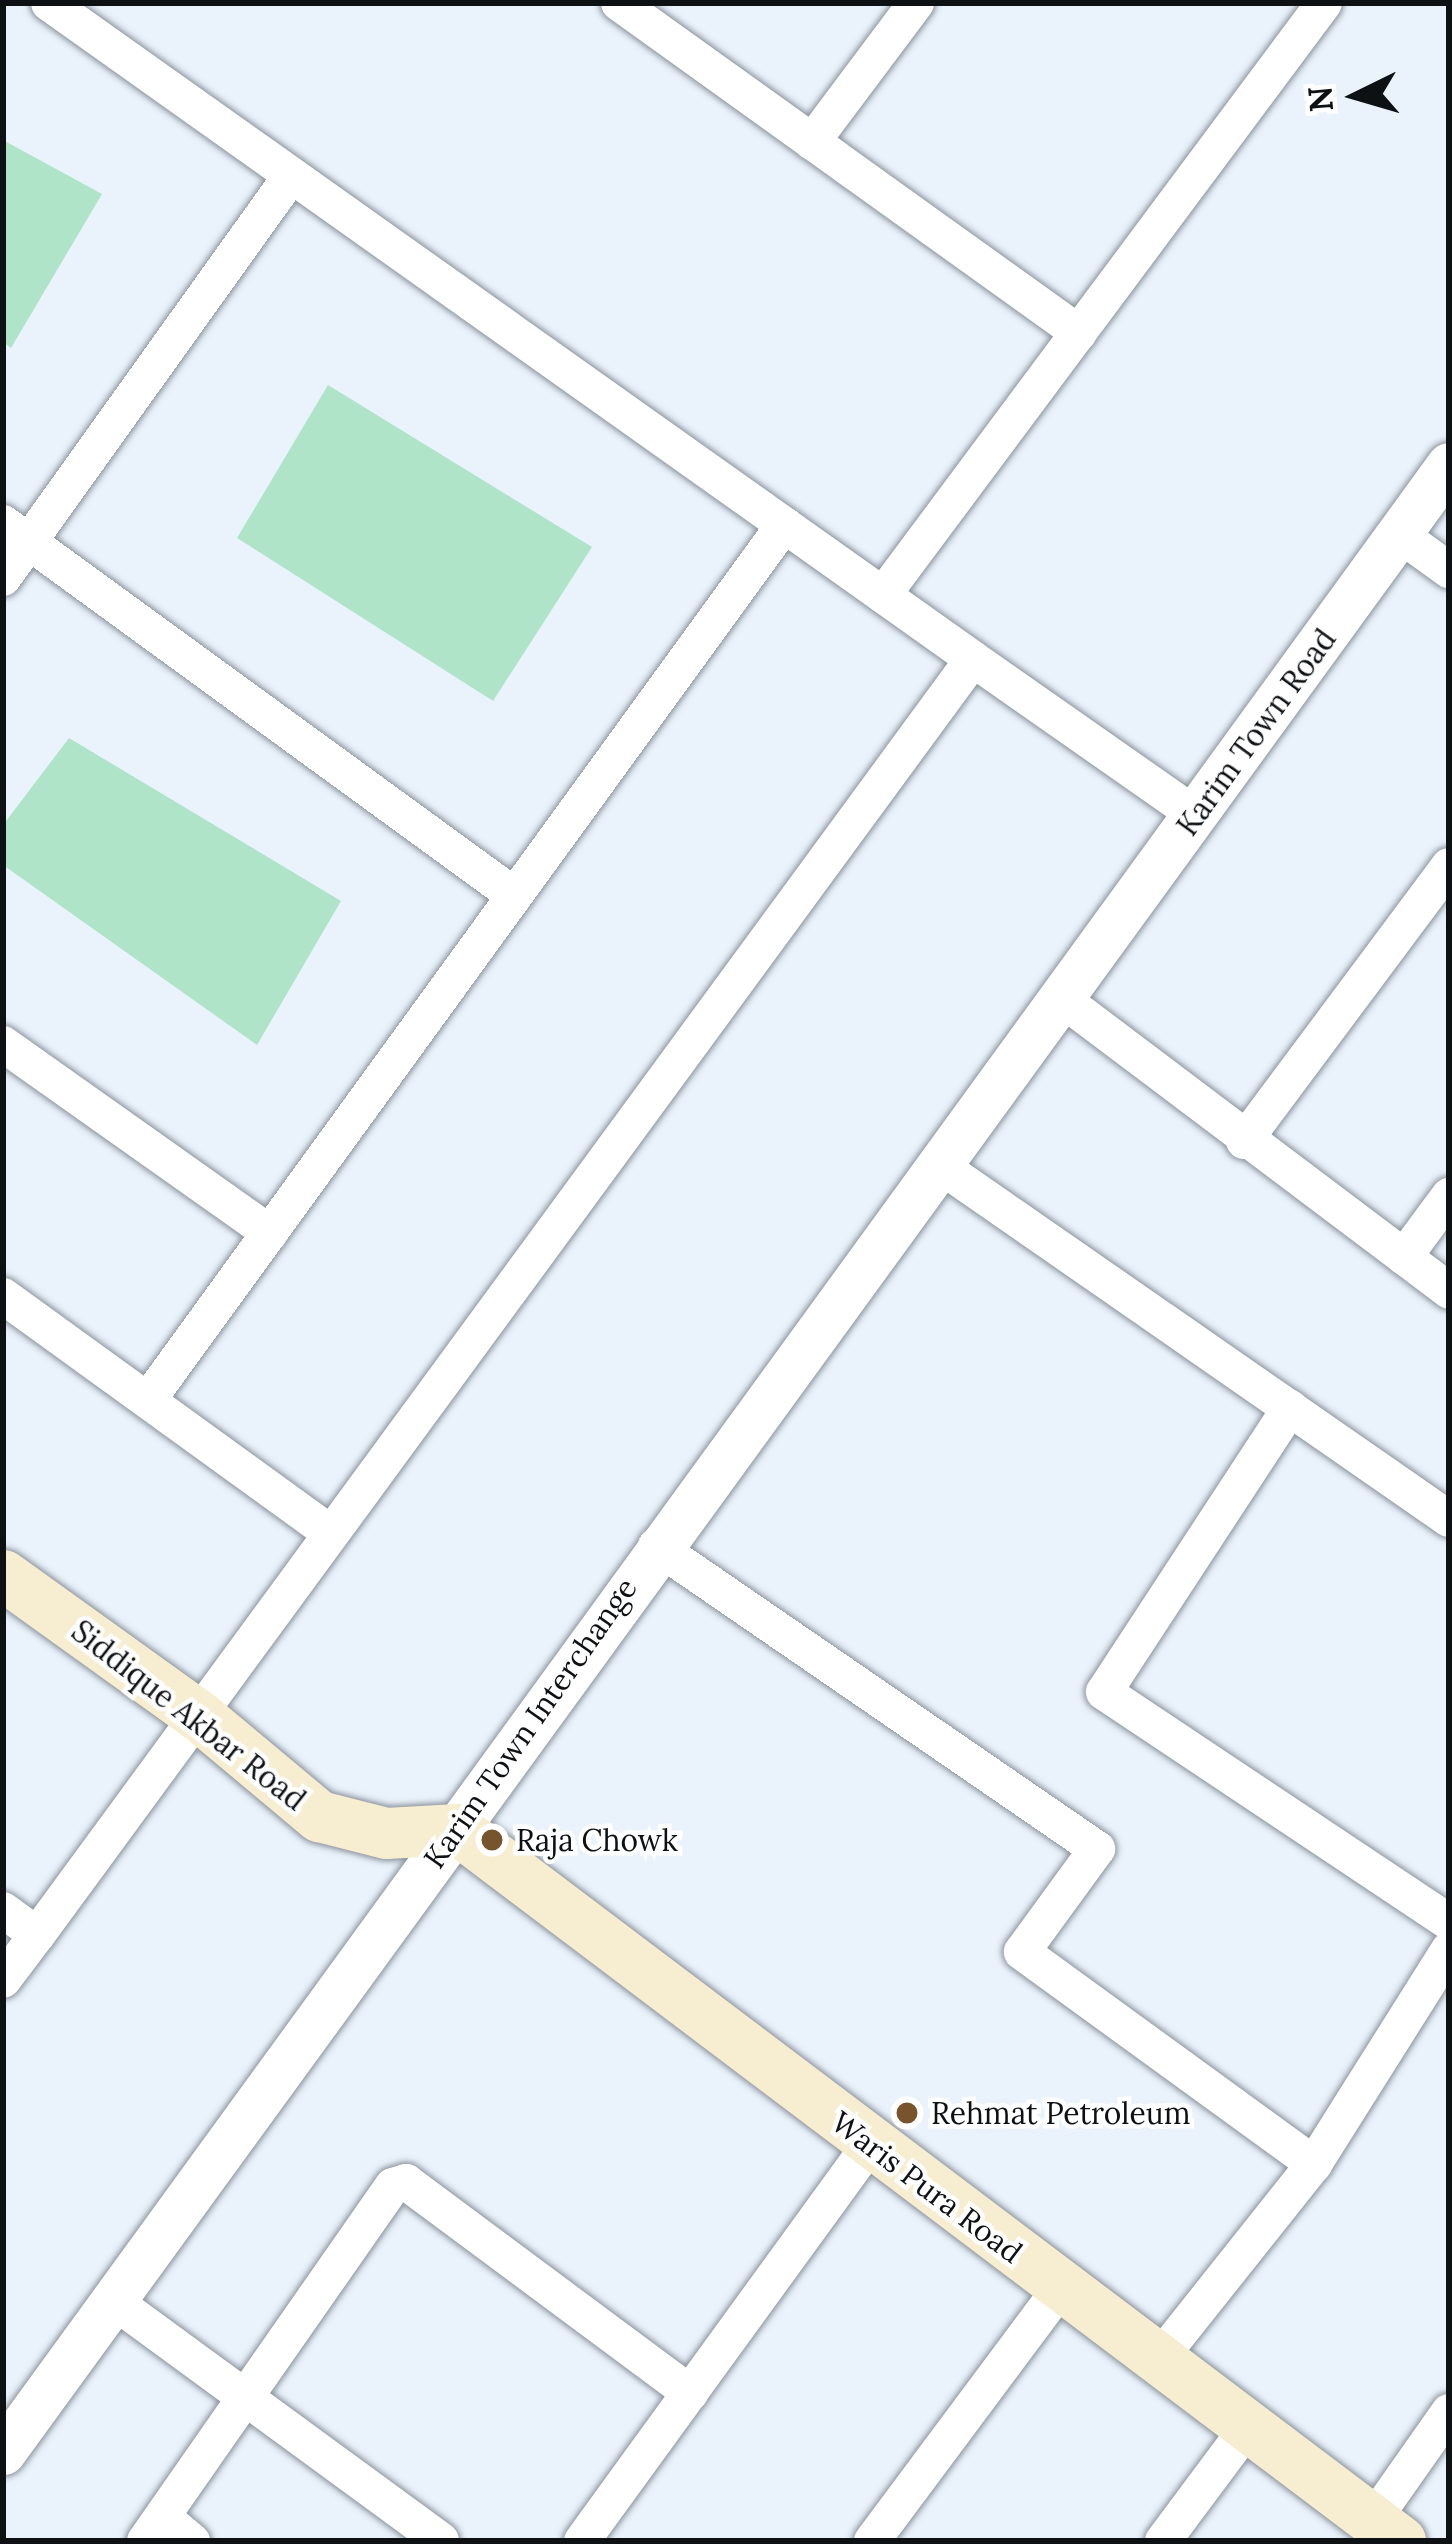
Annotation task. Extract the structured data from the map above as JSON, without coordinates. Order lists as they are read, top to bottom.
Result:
{
  "streets": {
    "main road": ["Siddique Akbar Road", "Waris Pura Road"],
    "street": ["Karim Town Road", "Karim Town Interchange"]
  },
  "crossings": [
    ["Karim Town Road", "Karim Town Interchange"],
    ["Siddique Akbar Road", "Karim Town Interchange"],
    ["Siddique Akbar Road", "Waris Pura Road"],
    ["Karim Town Interchange", "Waris Pura Road"]
  ],
  "places": ["Raja Chowk", "Rehmat Petroleum"],
  "north": "left"
}
